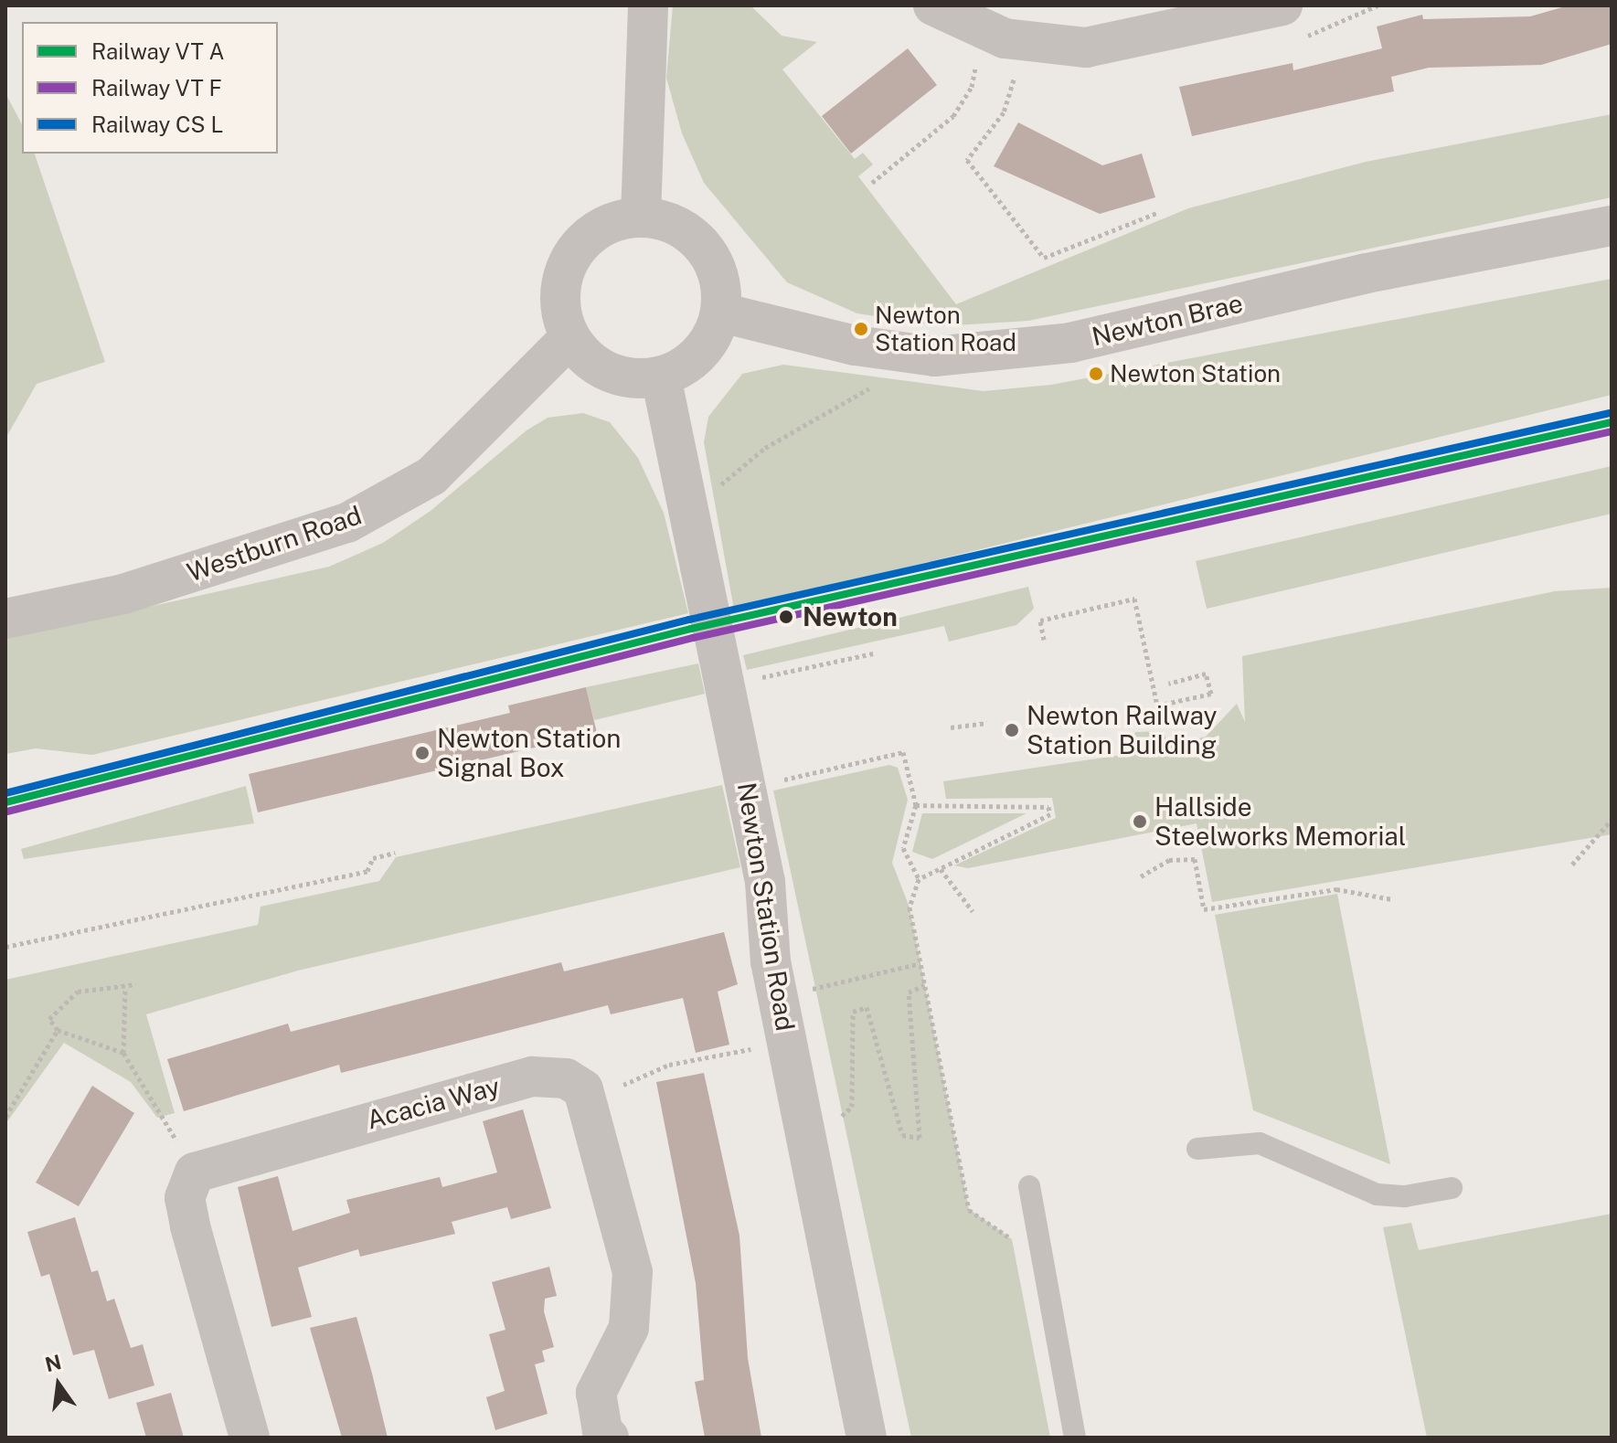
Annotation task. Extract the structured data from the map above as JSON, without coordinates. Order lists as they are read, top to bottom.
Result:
{
  "streets": {
    "street": [
      "Newton Brae",
      "Westburn Road",
      "Newton Station Road",
      "Acacia Way"
    ]
  },
  "crossings": [
    ["Newton Brae", "Westburn Road"],
    ["Newton Brae", "Newton Station Road"],
    ["Westburn Road", "Newton Station Road"]
  ],
  "places": [
    "Newton Station Road",
    "Newton Station",
    "Newton",
    "Newton Railway Station Building",
    "Newton Station Signal Box",
    "Hallside Steelworks Memorial"
  ],
  "legend": ["Railway VT A", "Railway VT F", "Railway CS L"],
  "north": "top"
}
